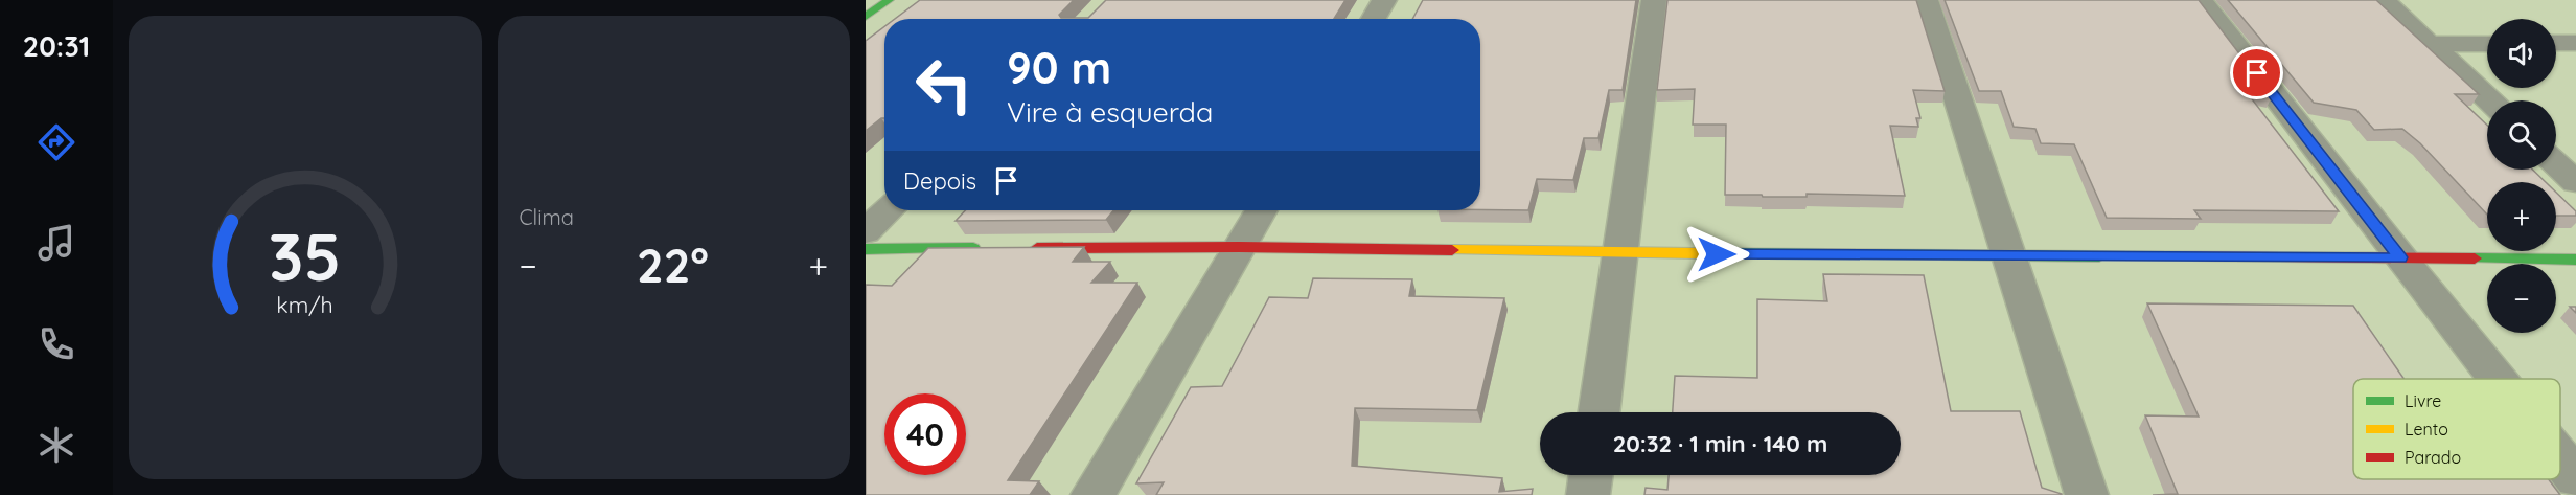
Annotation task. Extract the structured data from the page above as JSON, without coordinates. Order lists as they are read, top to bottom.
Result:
{
  "legend": ["Livre", "Lento", "Parado"],
  "page": {
    "tabs": "20:31",
    "tile": "Clima",
    "map_buttons": ["+", "−"],
    "turn": ["90 m", "Vire à esquerda"],
    "then": "Depois",
    "heat": ["−", "22°", "+"],
    "limit": "40",
    "trip": "20:32 · 1 min · 140 m",
    "gauge": ["35", "km/h"]
  }
}
